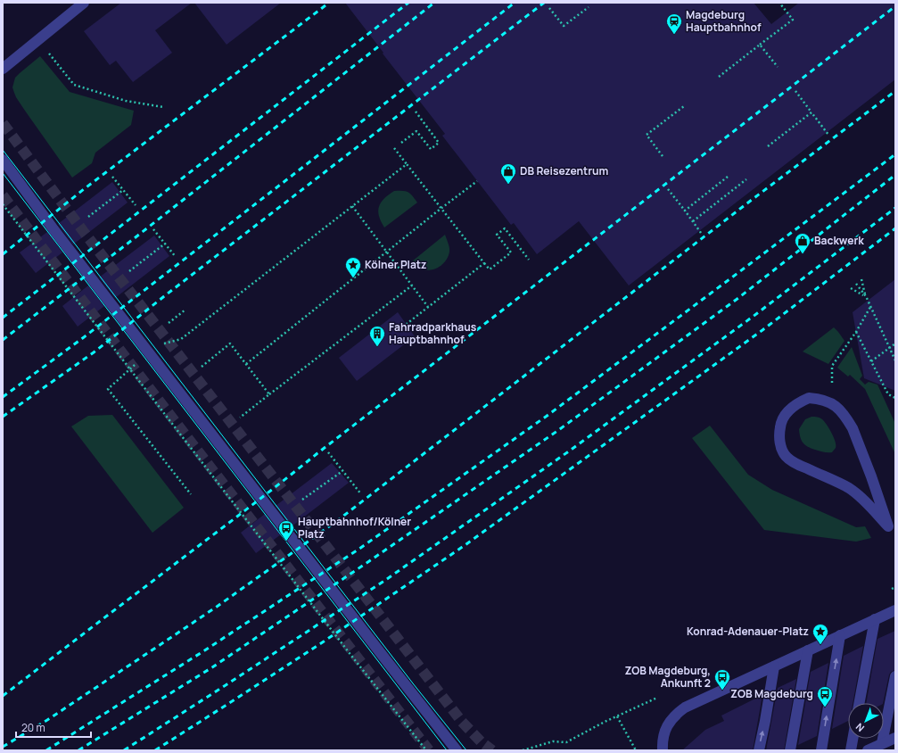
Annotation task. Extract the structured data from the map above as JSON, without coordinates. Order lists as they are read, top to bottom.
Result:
{
  "places": {
    "station": ["Magdeburg Hauptbahnhof"],
    "shop": ["DB Reisezentrum", "Backwerk"],
    "place": ["Kölner Platz", "Konrad-Adenauer-Platz"],
    "building": ["Fahrradparkhaus Hauptbahnhof"],
    "bus stop": ["Hauptbahnhof/Kölner Platz", "ZOB Magdeburg, Ankunft 2", "ZOB Magdeburg"]
  },
  "scale_bar": "20 m",
  "north": "bottom left"
}
